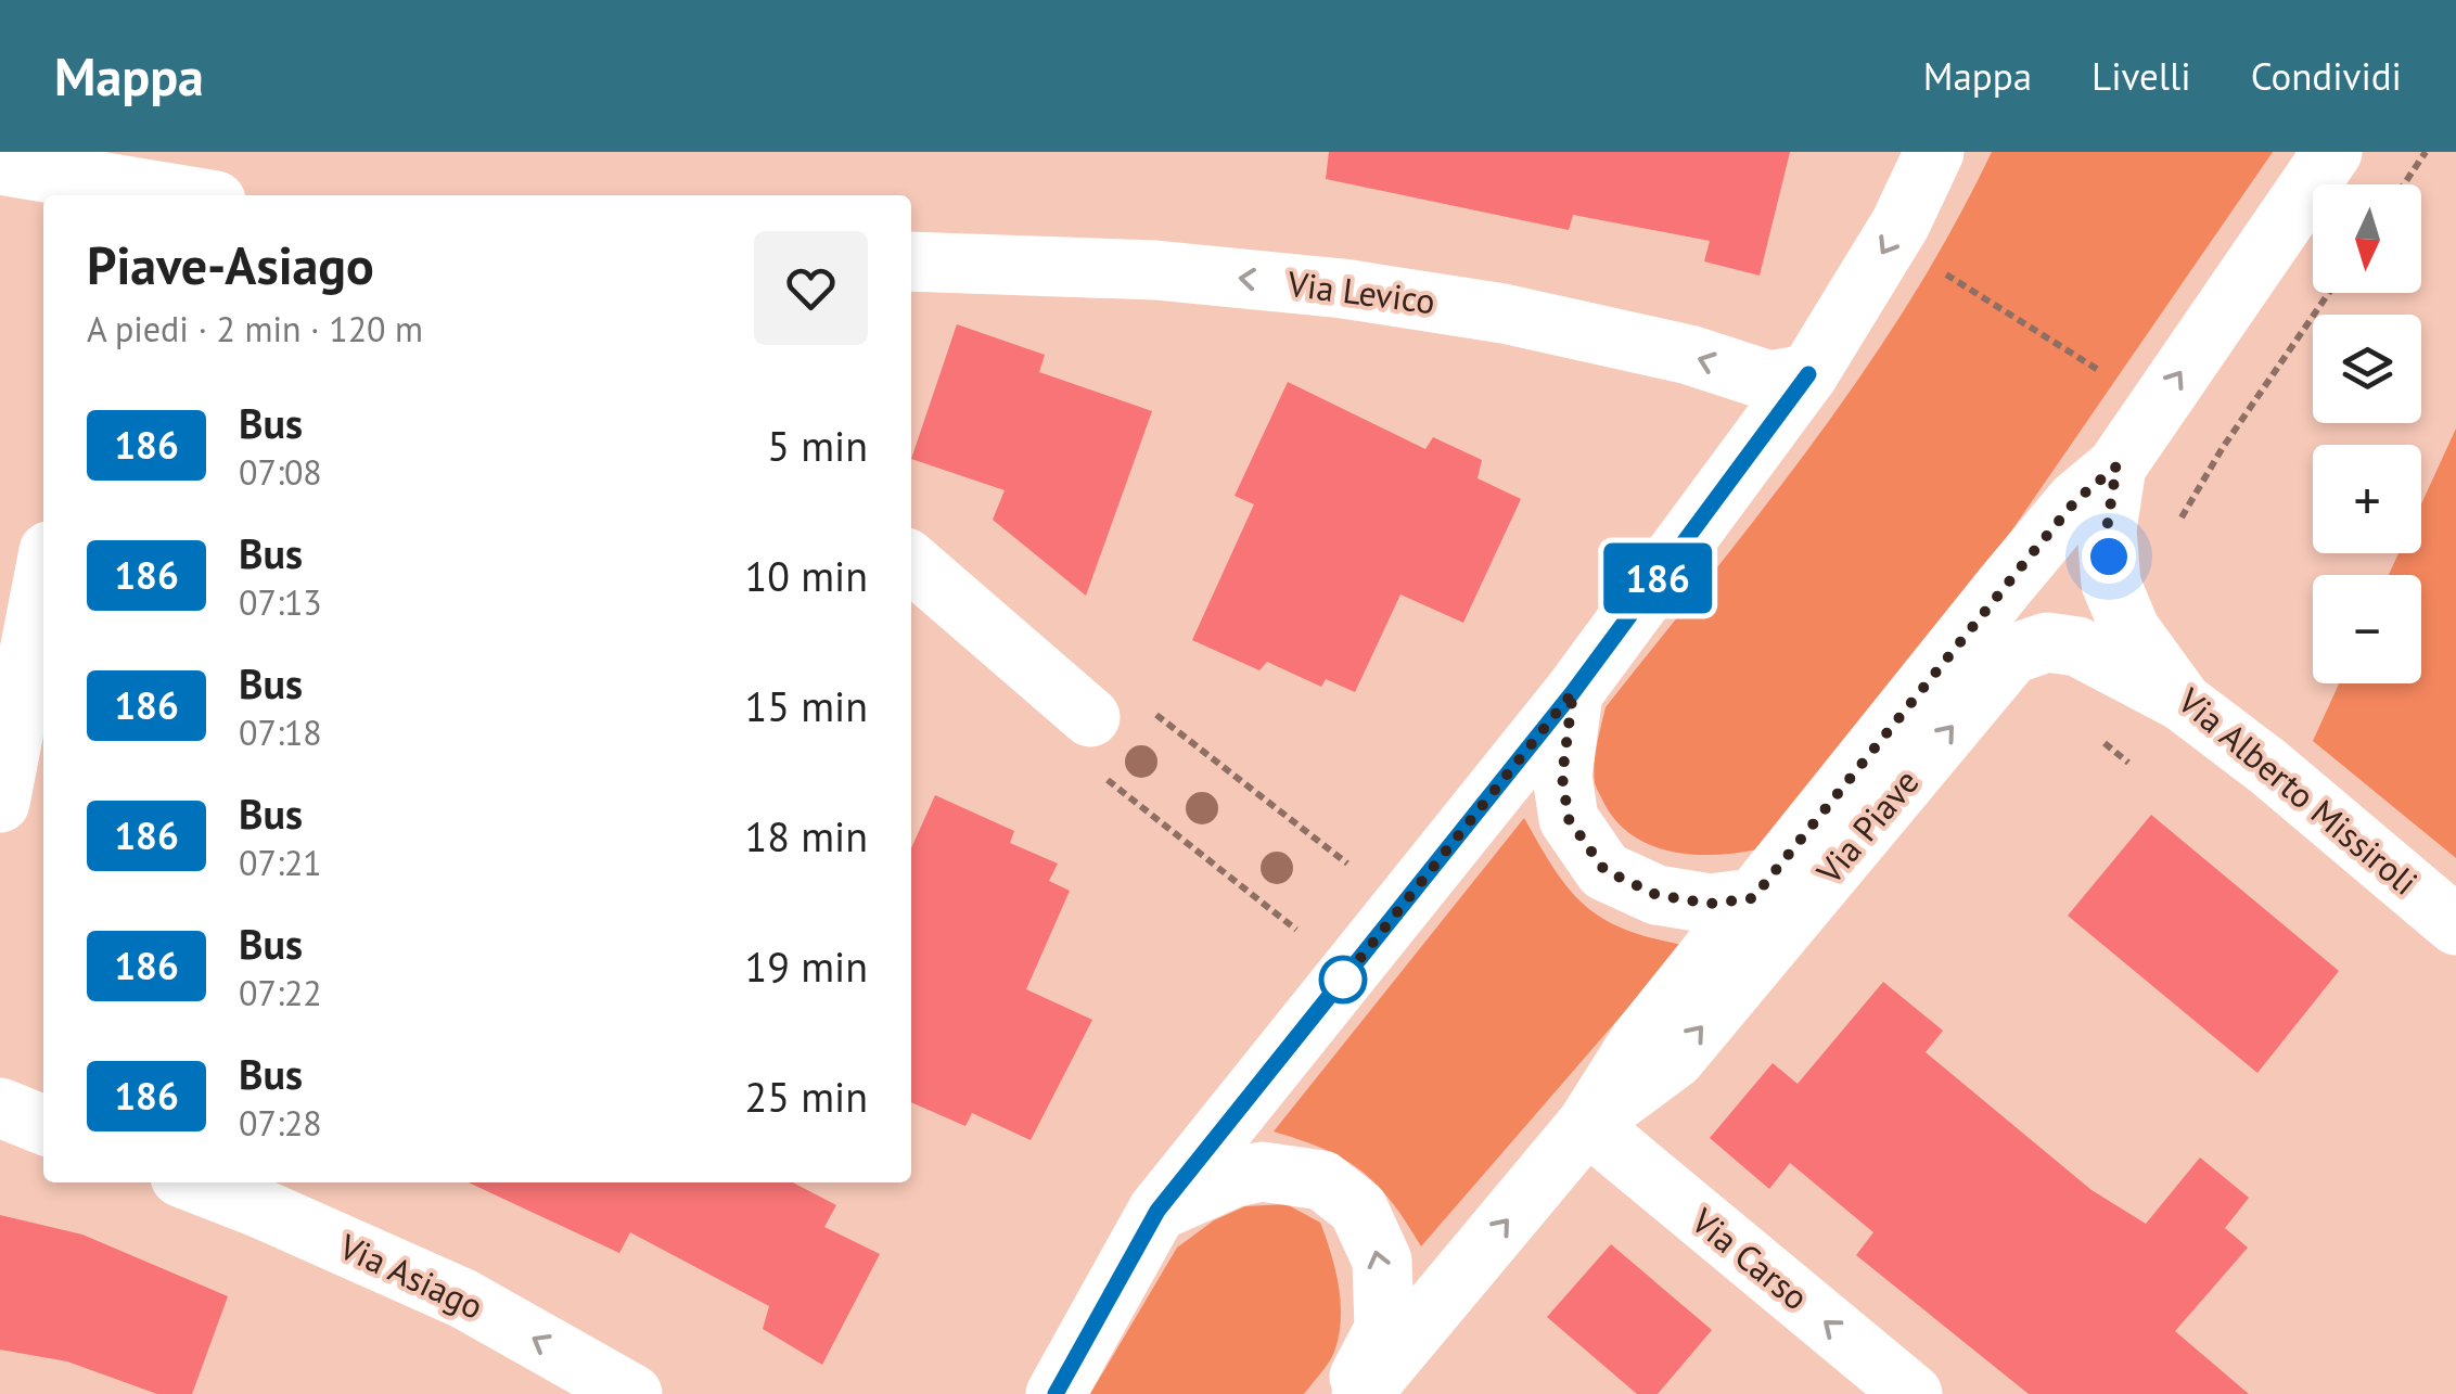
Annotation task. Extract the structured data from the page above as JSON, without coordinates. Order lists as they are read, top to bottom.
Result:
{
  "streets": {
    "street": [
      "Via Levico",
      "Via Alberto Missiroli",
      "Via Piave",
      "Via Carso",
      "Via Asiago"
    ]
  },
  "crossings": [
    ["Via Alberto Missiroli", "Via Piave"],
    ["Via Piave", "Via Carso"]
  ],
  "one_way": ["Via Levico", "Via Carso", "Via Asiago"],
  "lines": ["bus line 186"],
  "north": "bottom",
  "page": {
    "header": "Mappa",
    "nav": ["Mappa", "Livelli", "Condividi"],
    "on_map": "186",
    "map_buttons": ["+", "−"],
    "heading": ["Piave-Asiago", "A piedi · 2 min · 120 m"],
    "list": [
      {
        "mark": "186",
        "name": "Bus",
        "note": "07:08",
        "value": "5 min"
      },
      {
        "mark": "186",
        "name": "Bus",
        "note": "07:13",
        "value": "10 min"
      },
      {
        "mark": "186",
        "name": "Bus",
        "note": "07:18",
        "value": "15 min"
      },
      {
        "mark": "186",
        "name": "Bus",
        "note": "07:21",
        "value": "18 min"
      },
      {
        "mark": "186",
        "name": "Bus",
        "note": "07:22",
        "value": "19 min"
      },
      {
        "mark": "186",
        "name": "Bus",
        "note": "07:28",
        "value": "25 min"
      }
    ]
  }
}
